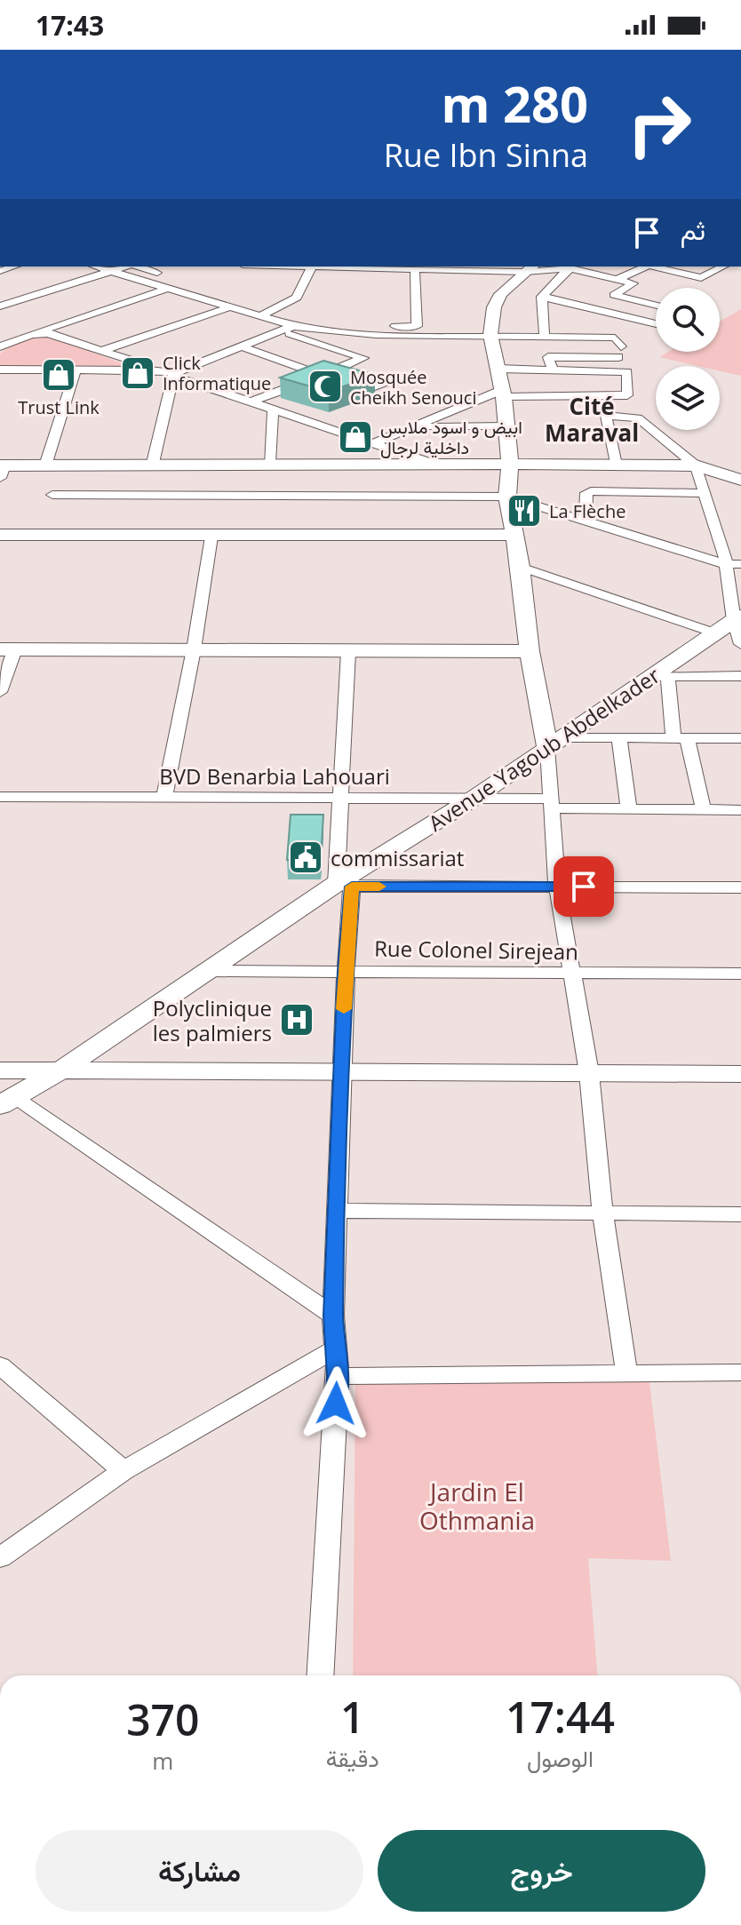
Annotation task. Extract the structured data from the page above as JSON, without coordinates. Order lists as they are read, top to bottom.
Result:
{
  "streets": {
    "street": ["Avenue Yagoub Abdelkader", "BVD Benarbia Lahouari", "Rue Colonel Sirejean"]
  },
  "crossings": [
    ["Avenue Yagoub Abdelkader", "BVD Benarbia Lahouari"],
    ["Avenue Yagoub Abdelkader", "Rue Colonel Sirejean"]
  ],
  "districts": ["Cité Maraval"],
  "parks": ["Jardin El Othmania"],
  "places": {
    "shop": ["Click Informatique", "Trust Link", "ابيض و اسود ملابس داخلية لرجال"],
    "mosque": ["Mosquée Cheikh Senouci"],
    "restaurant": ["La Flèche"],
    "public building": ["commissariat"],
    "hospital": ["Polyclinique les palmiers"]
  },
  "page": {
    "status": "17:43",
    "turn": ["280 m", "Rue Ibn Sinna"],
    "then": "ثم",
    "eta": [
      "17:44",
      "الوصول",
      "1",
      "دقيقة",
      "370",
      "m"
    ],
    "buttons": ["خروج", "مشاركة"]
  }
}
